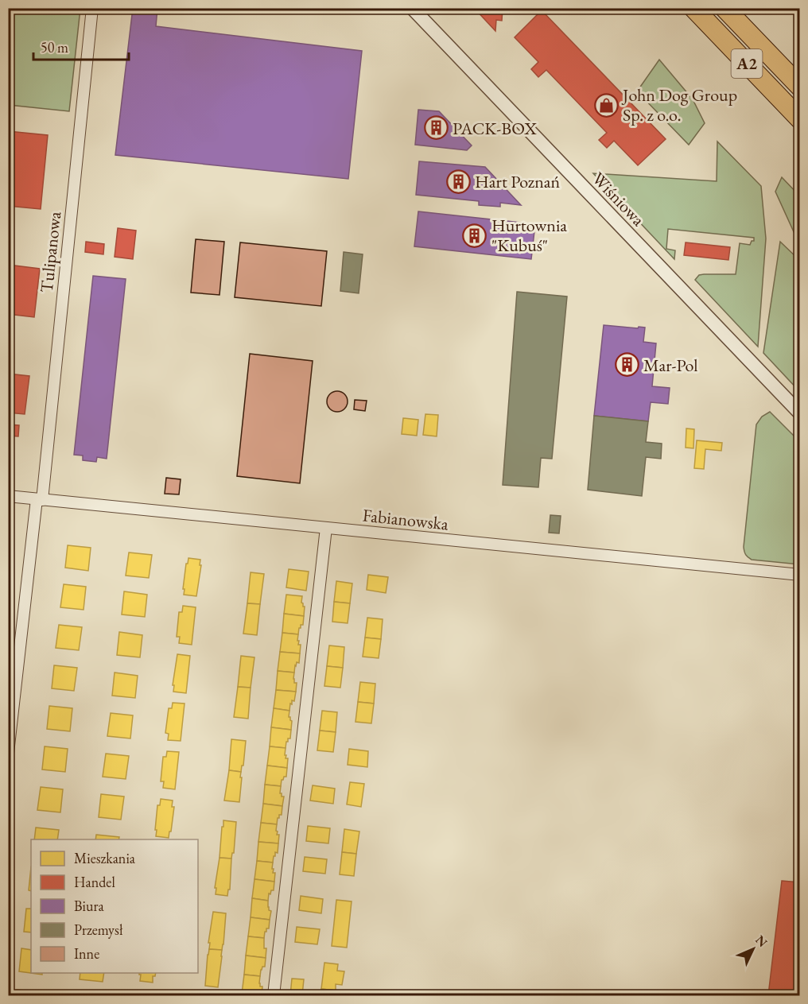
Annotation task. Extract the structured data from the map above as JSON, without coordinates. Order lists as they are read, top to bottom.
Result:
{
  "streets": {
    "highway": ["A2"],
    "street": ["Wiśniowa", "Tulipanowa", "Fabianowska"]
  },
  "crossings": [
    ["Tulipanowa", "Fabianowska"]
  ],
  "places": {
    "shop": ["John Dog Group Sp. z o.o."],
    "building": [
      "PACK-BOX",
      "Hart Poznań",
      "Hurtownia \"Kubuś\"",
      "Mar-Pol"
    ]
  },
  "legend": [
    "Mieszkania",
    "Handel",
    "Biura",
    "Przemysł",
    "Inne"
  ],
  "scale_bar": "50 m",
  "north": "top right"
}
